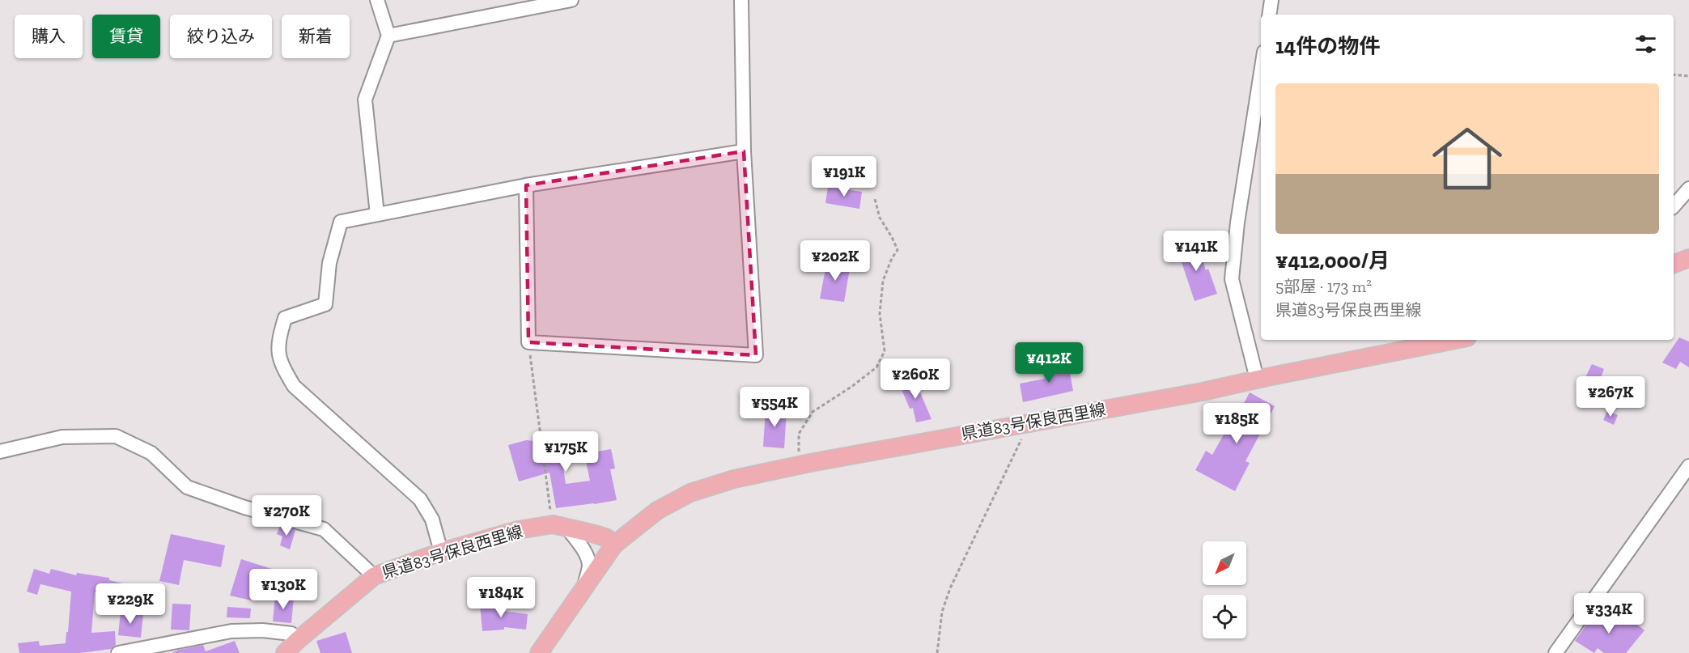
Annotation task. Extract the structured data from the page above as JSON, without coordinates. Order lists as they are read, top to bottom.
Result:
{
  "streets": {
    "main road": ["県道83号保良西里線"]
  },
  "north": "bottom left",
  "page": {
    "chip": [
      "購入",
      "賃貸",
      "絞り込み",
      "新着"
    ],
    "heading": "14件の物件",
    "list": [
      {
        "name": "¥412,000/月",
        "note": "5部屋 · 173 m² · 県道83号保良西里線"
      }
    ],
    "price": [
      "¥191K",
      "¥141K",
      "¥202K",
      "¥412K",
      "¥260K",
      "¥267K",
      "¥554K",
      "¥185K",
      "¥175K",
      "¥270K",
      "¥130K",
      "¥184K",
      "¥229K",
      "¥334K"
    ]
  }
}
